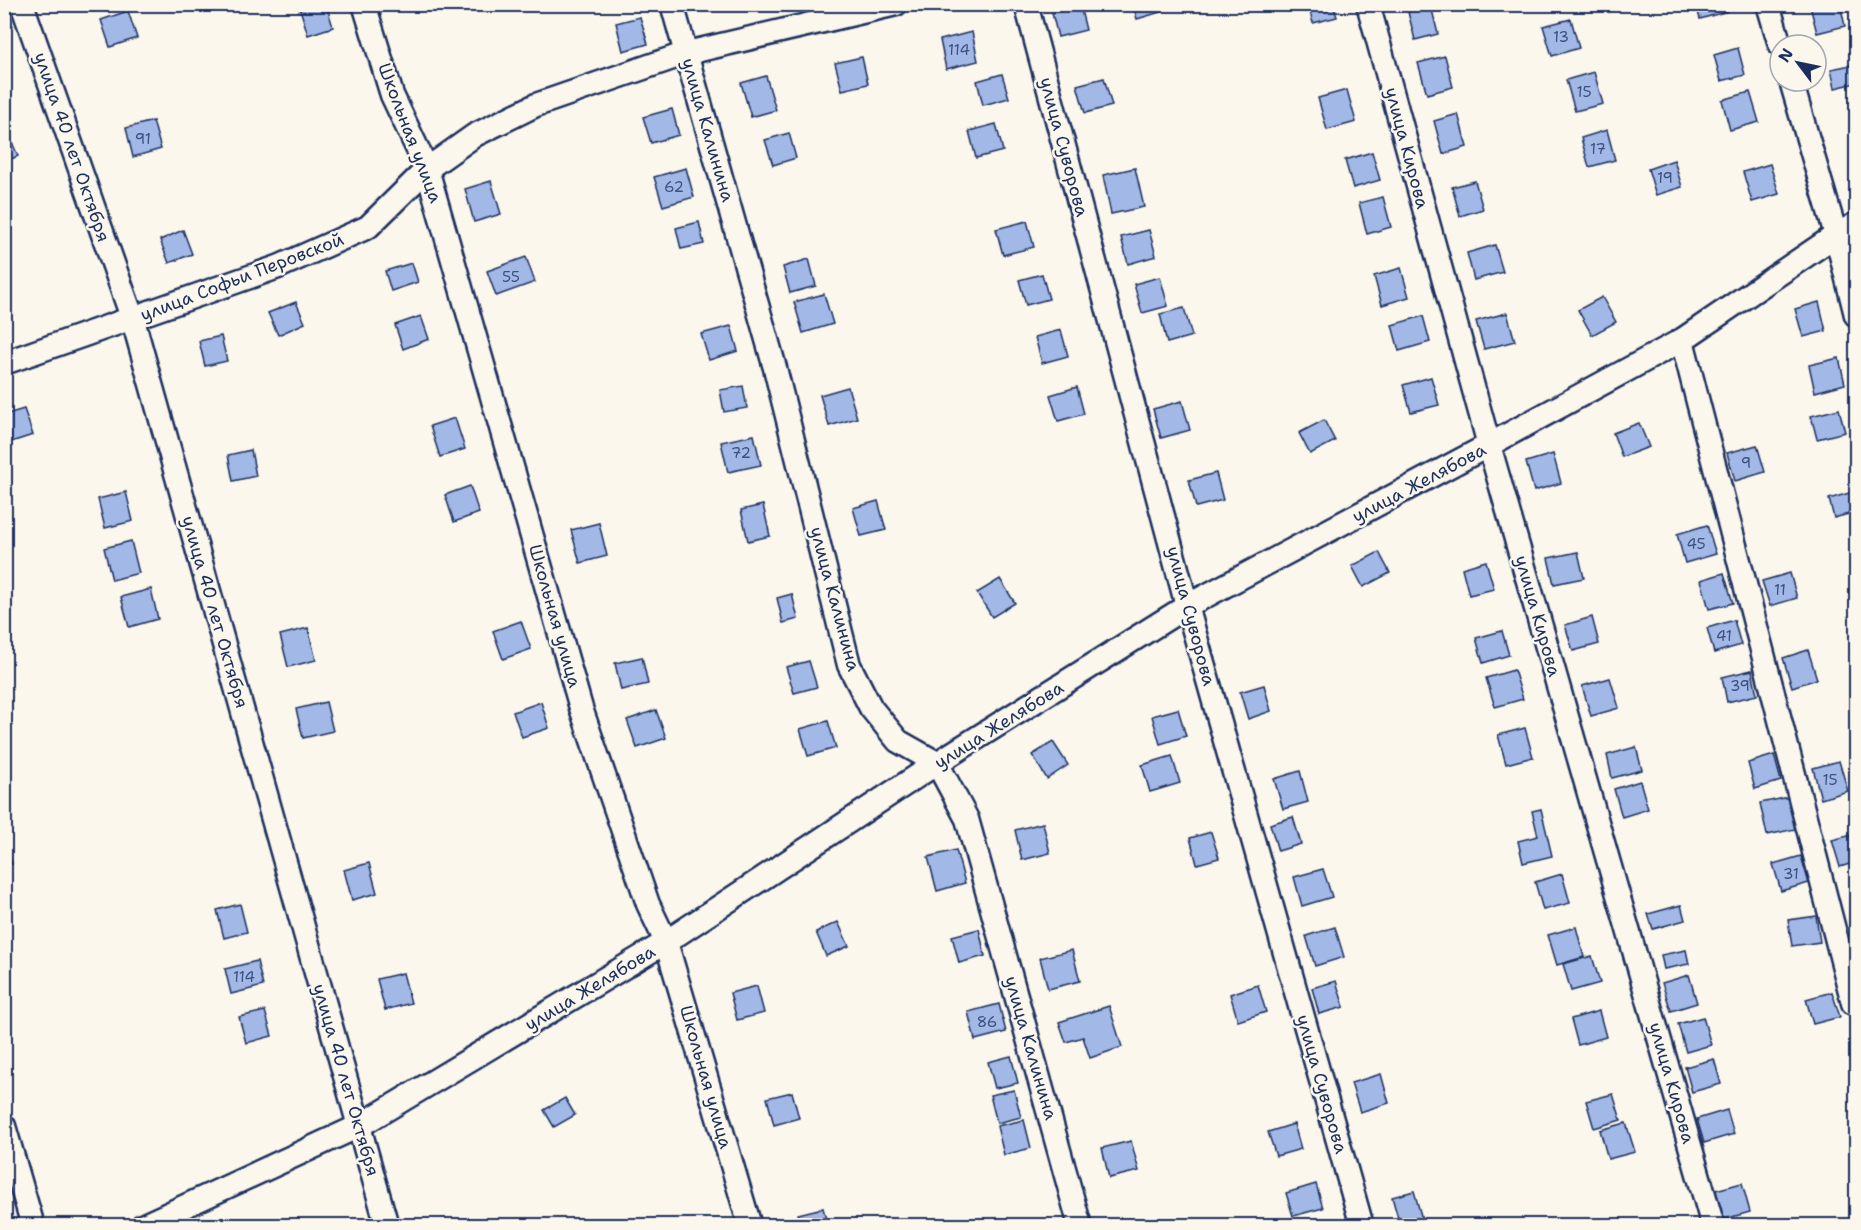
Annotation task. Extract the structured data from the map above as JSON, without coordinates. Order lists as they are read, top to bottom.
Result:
{
  "streets": {
    "street": [
      "улица Калинина",
      "Школьная улица",
      "улица 40 лет Октября",
      "улица Суворова",
      "улица Кирова",
      "улица Софьи Перовской",
      "улица Желябова"
    ]
  },
  "crossings": [
    ["улица Калинина", "улица Софьи Перовской"],
    ["улица Калинина", "улица Желябова"],
    ["Школьная улица", "улица Софьи Перовской"],
    ["Школьная улица", "улица Желябова"],
    ["улица 40 лет Октября", "улица Софьи Перовской"],
    ["улица 40 лет Октября", "улица Желябова"],
    ["улица Суворова", "улица Желябова"],
    ["улица Кирова", "улица Желябова"]
  ],
  "house_numbers": [
    "13",
    "114",
    "15",
    "91",
    "17",
    "19",
    "62",
    "55",
    "72",
    "9",
    "45",
    "11",
    "41",
    "39",
    "15",
    "31",
    "114",
    "86"
  ],
  "north": "top left"
}
